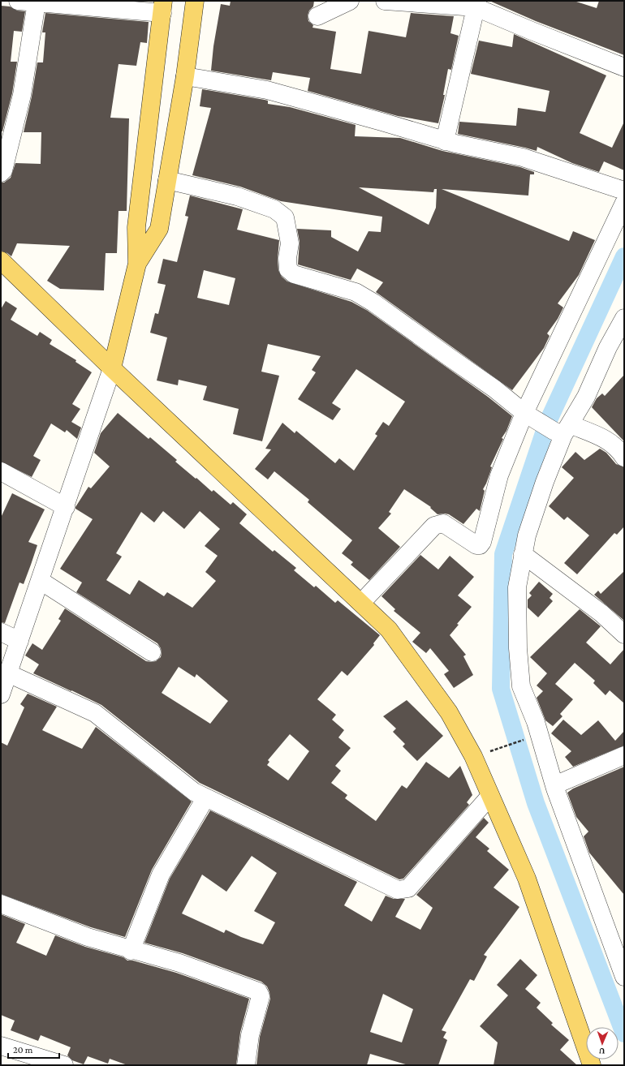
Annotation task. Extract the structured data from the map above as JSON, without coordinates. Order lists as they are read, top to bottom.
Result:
{
  "scale_bar": "20 m",
  "north": "bottom"
}
